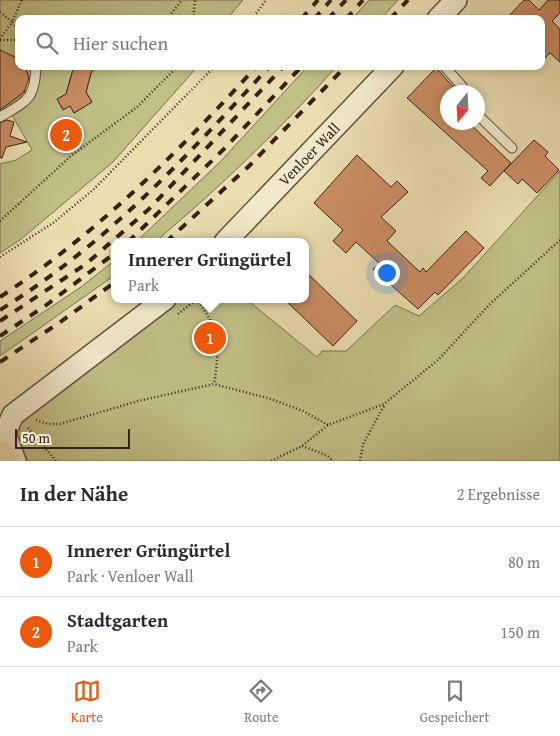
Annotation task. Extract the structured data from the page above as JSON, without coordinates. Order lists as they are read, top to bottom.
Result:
{
  "streets": {
    "street": ["Venloer Wall"]
  },
  "scale_bar": "50 m",
  "north": "bottom",
  "page": {
    "search": "Hier suchen",
    "pins": ["2", "1"],
    "popup": ["Innerer Grüngürtel", "Park"],
    "scale": "50 m",
    "heading": ["In der Nähe", "2 Ergebnisse"],
    "list": [
      {
        "mark": "1",
        "name": "Innerer Grüngürtel",
        "note": "Park · Venloer Wall",
        "value": "80 m"
      },
      {
        "mark": "2",
        "name": "Stadtgarten",
        "note": "Park",
        "value": "150 m"
      }
    ],
    "nav": ["Karte", "Route", "Gespeichert"]
  }
}
